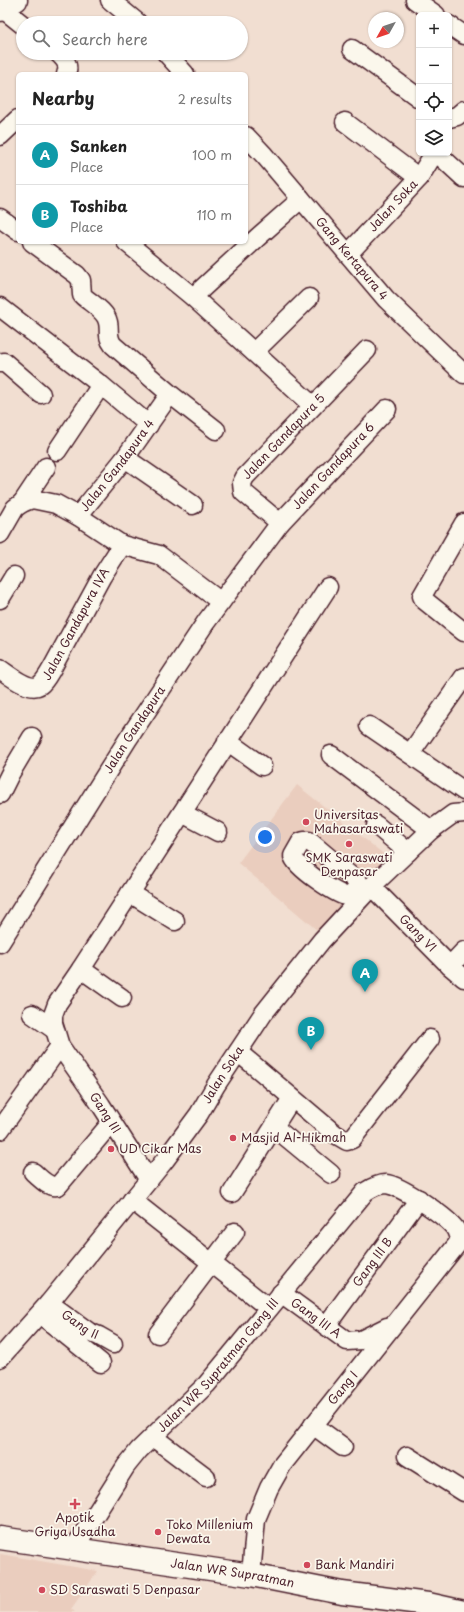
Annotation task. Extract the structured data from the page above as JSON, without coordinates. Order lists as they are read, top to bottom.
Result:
{
  "streets": {
    "main road": ["Jalan WR Supratman"],
    "street": [
      "Jalan Soka",
      "Gang Kertapura 4",
      "Jalan Gandapura 5",
      "Jalan Gandapura 4",
      "Jalan Gandapura 6",
      "Jalan Gandapura IVA",
      "Jalan Gandapura",
      "Gang VI",
      "Gang III",
      "Gang III B",
      "Gang III A",
      "Gang II",
      "Jalan WR Supratman Gang III",
      "Gang I"
    ]
  },
  "crossings": [
    ["Jalan Soka", "Gang Kertapura 4"],
    ["Jalan Soka", "Gang VI"],
    ["Jalan Soka", "Gang III"],
    ["Jalan Soka", "Gang II"],
    ["Jalan Gandapura 5", "Jalan Gandapura 6"],
    ["Jalan Gandapura 5", "Jalan Gandapura"],
    ["Jalan Gandapura 4", "Jalan Gandapura IVA"],
    ["Jalan Gandapura 4", "Jalan Gandapura"],
    ["Jalan Gandapura 6", "Jalan Gandapura"],
    ["Gang III B", "Gang III A"],
    ["Gang III B", "Jalan WR Supratman Gang III"],
    ["Gang III B", "Gang I"],
    ["Gang III A", "Jalan WR Supratman Gang III"],
    ["Gang III A", "Gang I"],
    ["Jalan WR Supratman Gang III", "Gang I"],
    ["Jalan WR Supratman Gang III", "Jalan WR Supratman"],
    ["Gang I", "Jalan WR Supratman"]
  ],
  "places": {
    "other": [
      "Universitas Mahasaraswati",
      "SMK Saraswati Denpasar",
      "Masjid Al-Hikmah",
      "UD Cikar Mas",
      "Toko Millenium Dewata",
      "Bank Mandiri",
      "SD Saraswati 5 Denpasar"
    ],
    "health": ["Apotik Griya Usadha"]
  },
  "north": "bottom left",
  "page": {
    "map_buttons": ["+", "−"],
    "search": "Search here",
    "heading": ["Nearby", "2 results"],
    "list": [
      {
        "mark": "A",
        "name": "Sanken",
        "note": "Place",
        "value": "100 m"
      },
      {
        "mark": "B",
        "name": "Toshiba",
        "note": "Place",
        "value": "110 m"
      }
    ],
    "pins": ["A", "B"]
  }
}
